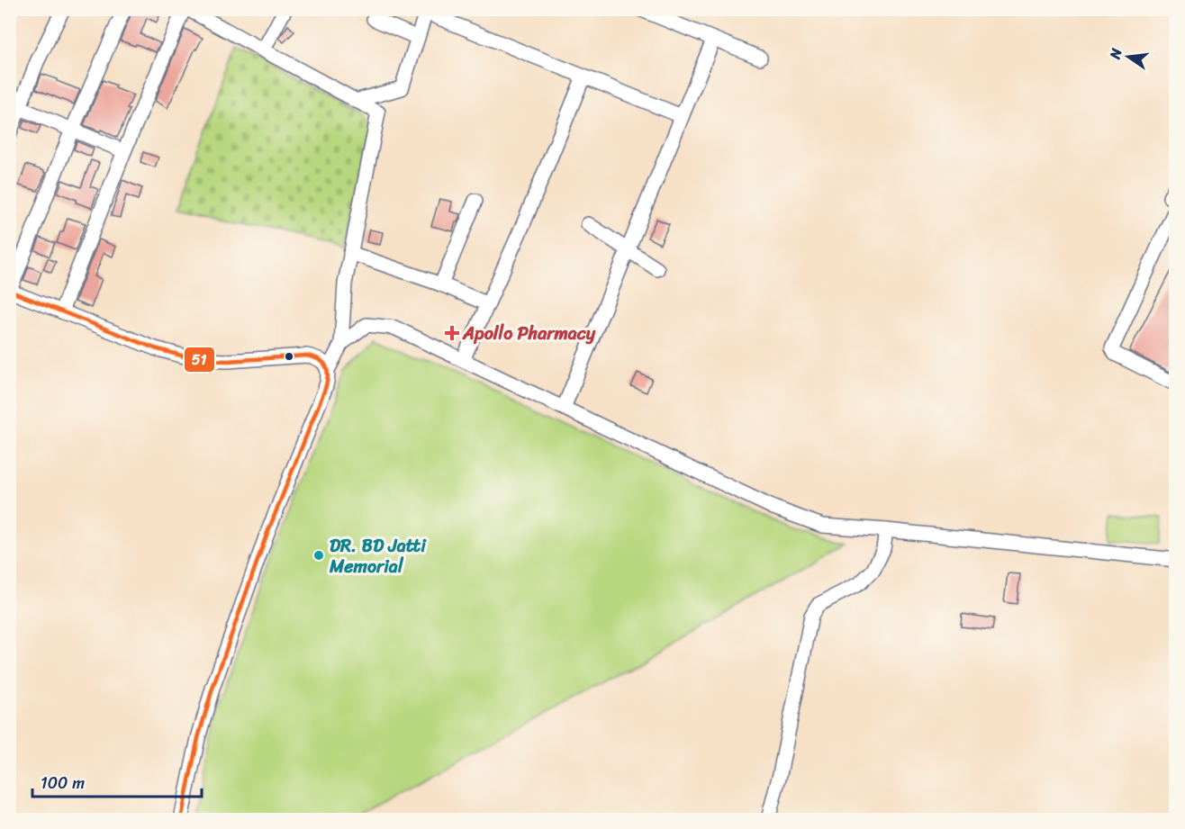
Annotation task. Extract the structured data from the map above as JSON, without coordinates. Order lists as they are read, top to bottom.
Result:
{
  "places": {
    "health": ["Apollo Pharmacy"],
    "other": ["DR. BD Jatti Memorial"]
  },
  "lines": ["transit line 51"],
  "scale_bar": "100 m",
  "north": "left"
}
